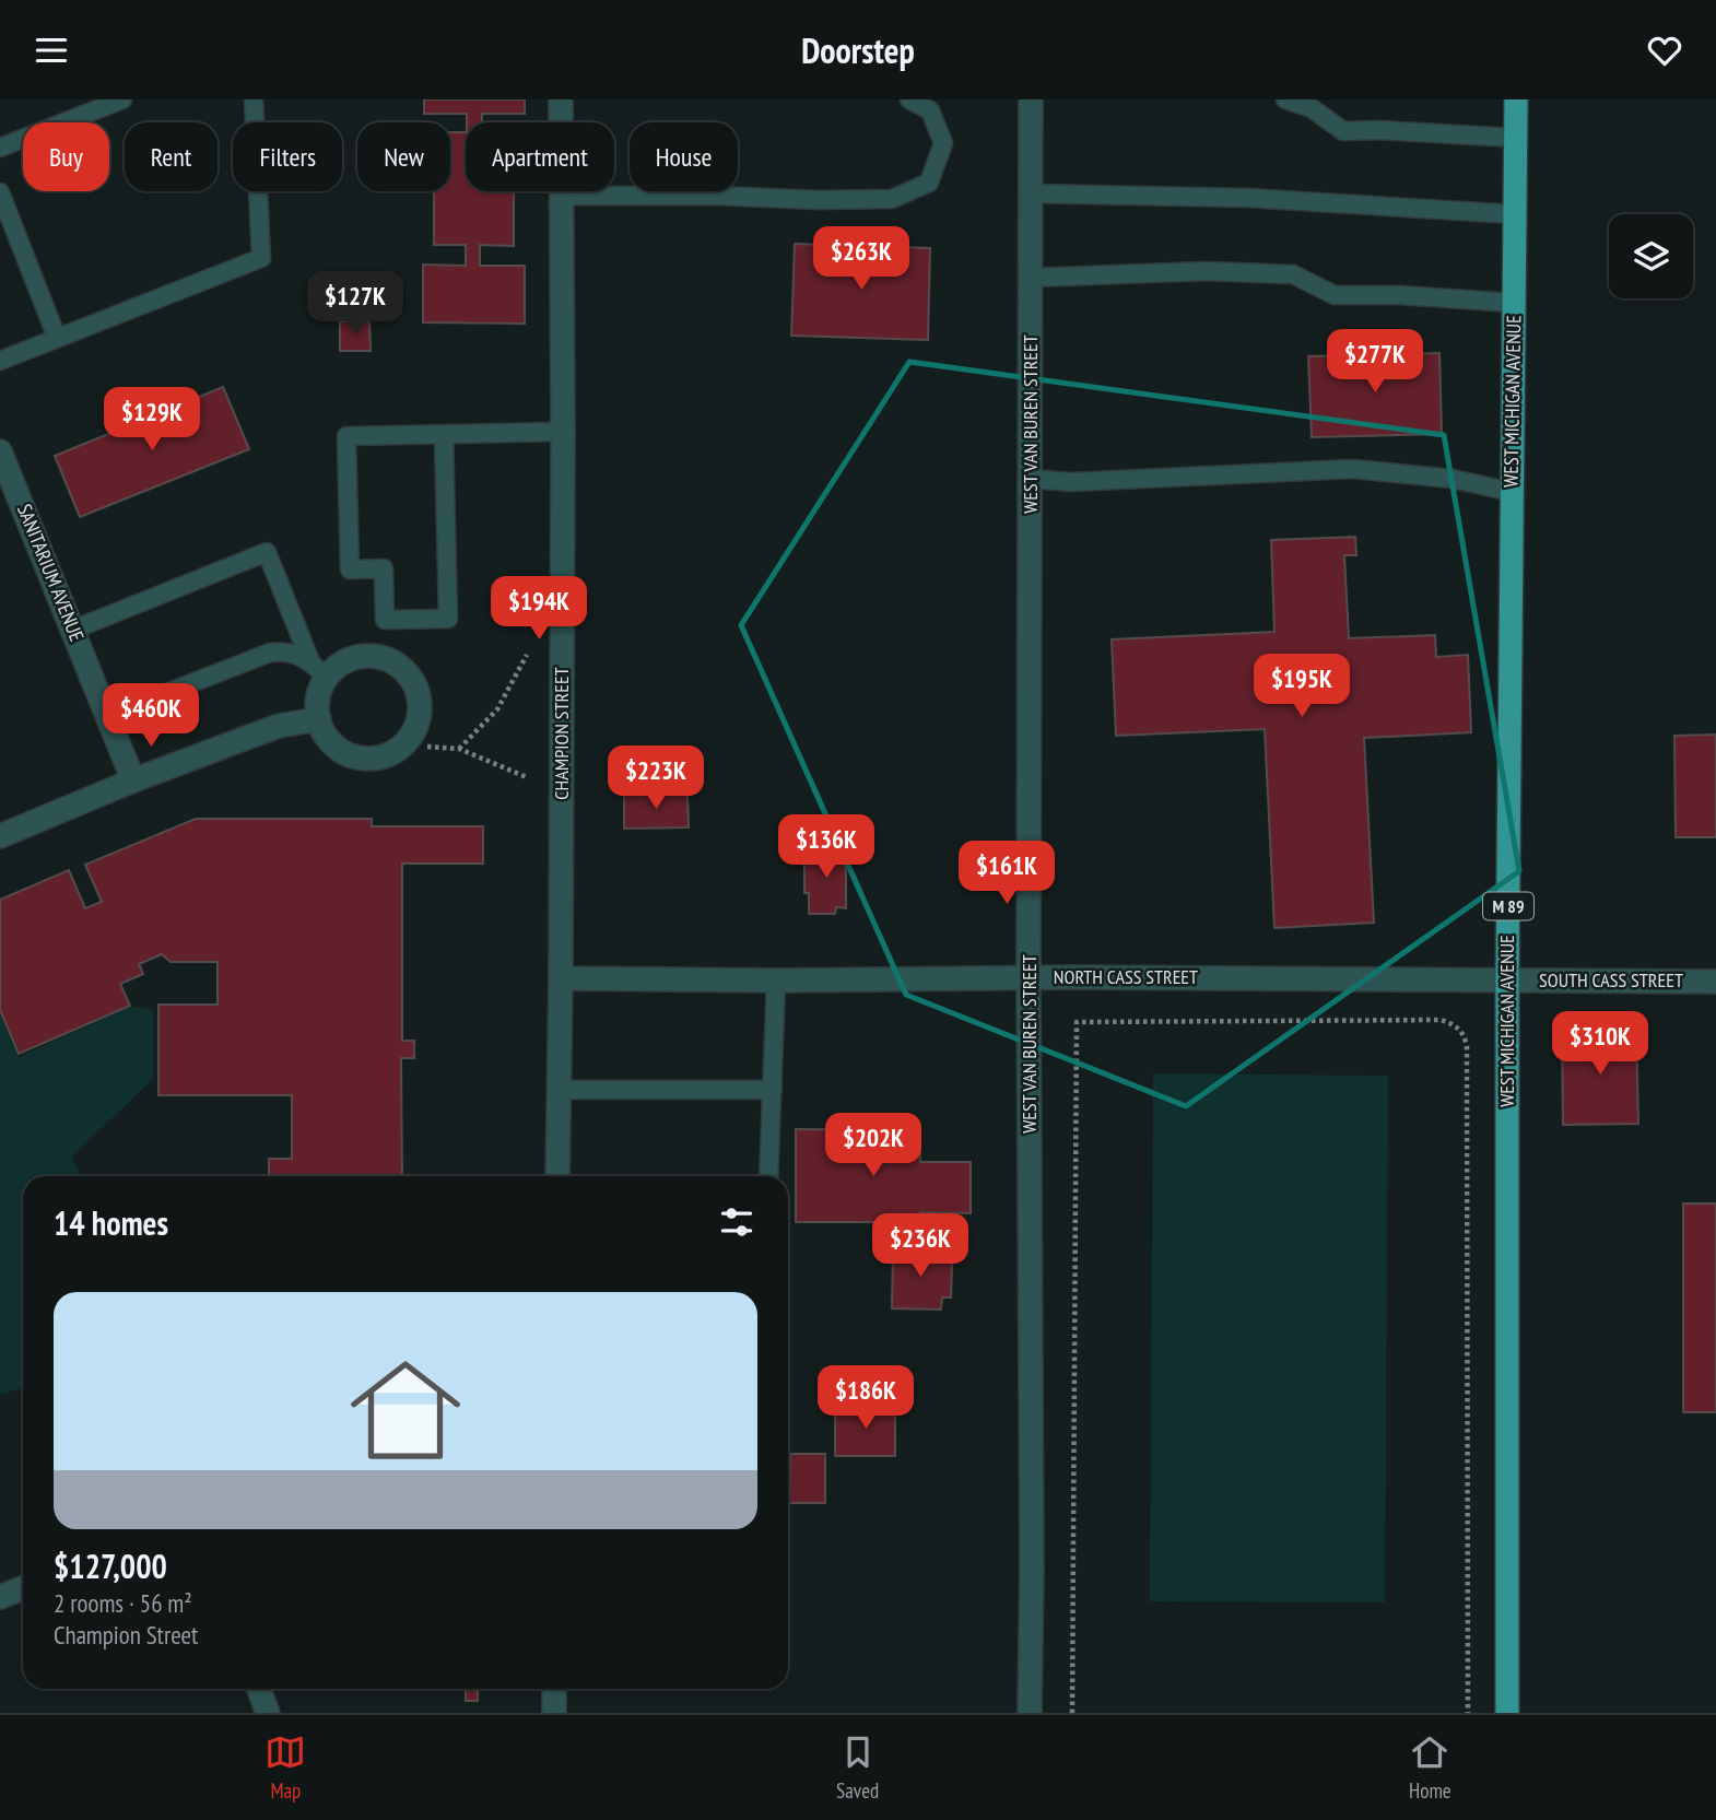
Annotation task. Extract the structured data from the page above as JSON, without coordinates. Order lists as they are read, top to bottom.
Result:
{
  "streets": {
    "highway": ["WEST MICHIGAN AVENUE", "M 89"],
    "street": [
      "WEST VAN BUREN STREET",
      "SANITARIUM AVENUE",
      "CHAMPION STREET",
      "NORTH CASS STREET",
      "SOUTH CASS STREET"
    ]
  },
  "crossings": [
    ["WEST MICHIGAN AVENUE", "NORTH CASS STREET"],
    ["WEST MICHIGAN AVENUE", "SOUTH CASS STREET"],
    ["WEST VAN BUREN STREET", "NORTH CASS STREET"],
    ["CHAMPION STREET", "NORTH CASS STREET"],
    ["NORTH CASS STREET", "SOUTH CASS STREET"]
  ],
  "page": {
    "header": "Doorstep",
    "chip": [
      "Buy",
      "Rent",
      "Filters",
      "New",
      "Apartment",
      "House"
    ],
    "price": [
      "$263K",
      "$127K",
      "$277K",
      "$129K",
      "$194K",
      "$195K",
      "$460K",
      "$223K",
      "$136K",
      "$161K",
      "$310K",
      "$202K",
      "$236K",
      "$186K"
    ],
    "heading": "14 homes",
    "list": [
      {
        "name": "$127,000",
        "note": "2 rooms · 56 m² · Champion Street"
      }
    ],
    "tabs": ["Map", "Saved", "Home"]
  }
}
